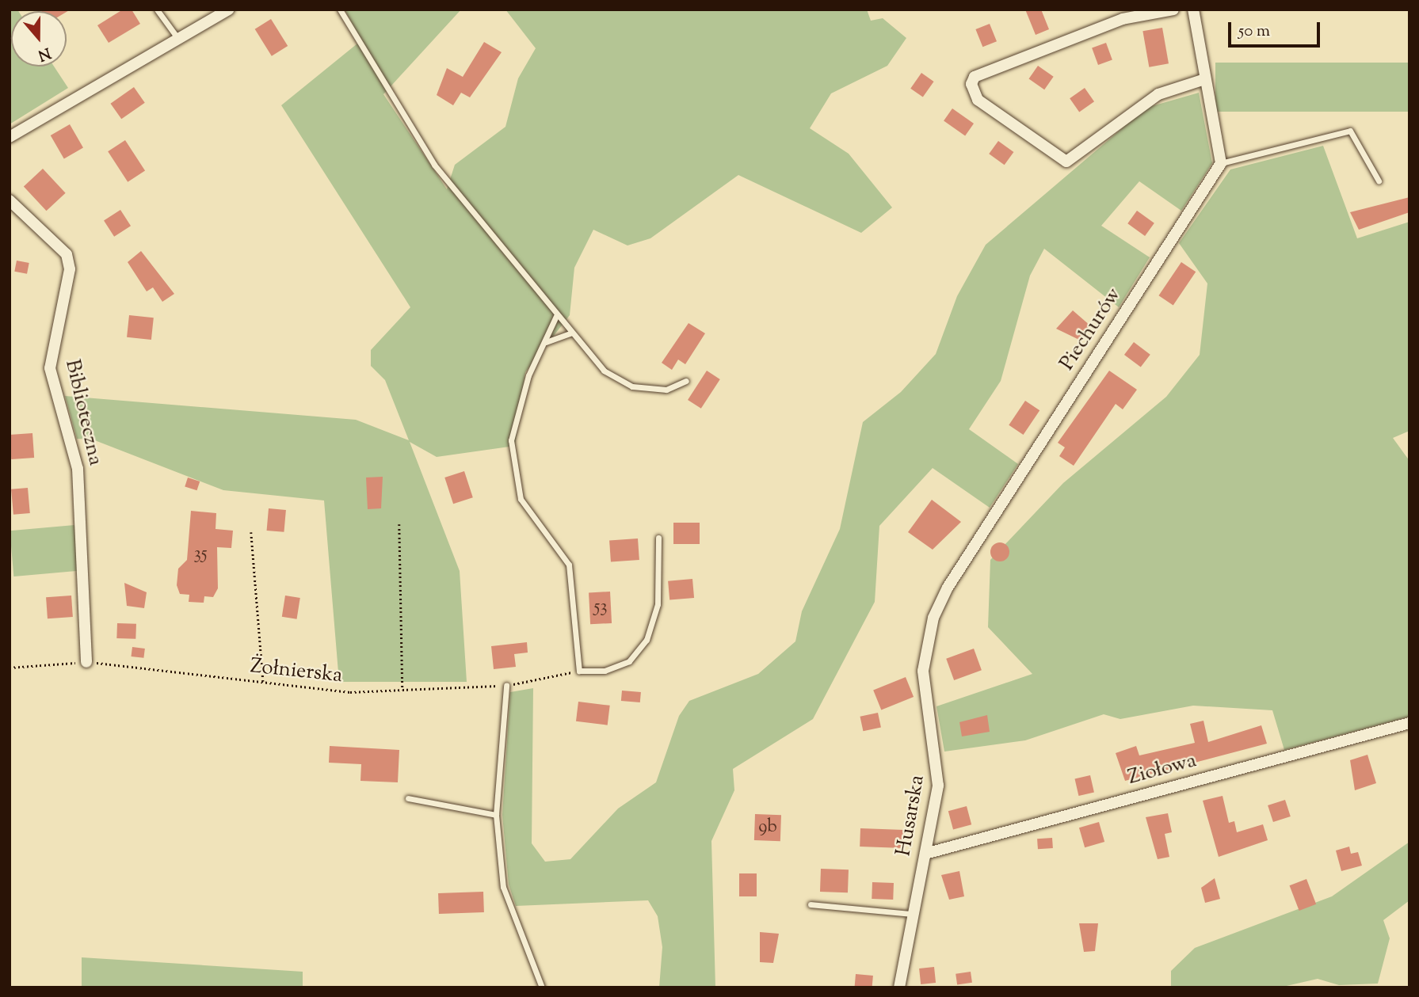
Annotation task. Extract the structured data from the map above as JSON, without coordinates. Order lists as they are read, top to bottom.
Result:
{
  "streets": {
    "street": [
      "Piechurów",
      "Biblioteczna",
      "Ziołowa",
      "Husarska"
    ],
    "path": ["Żołnierska"]
  },
  "crossings": [
    ["Piechurów", "Husarska"],
    ["Biblioteczna", "Żołnierska"],
    ["Ziołowa", "Husarska"]
  ],
  "house_numbers": ["35", "53", "9b"],
  "scale_bar": "50 m",
  "north": "bottom"
}
